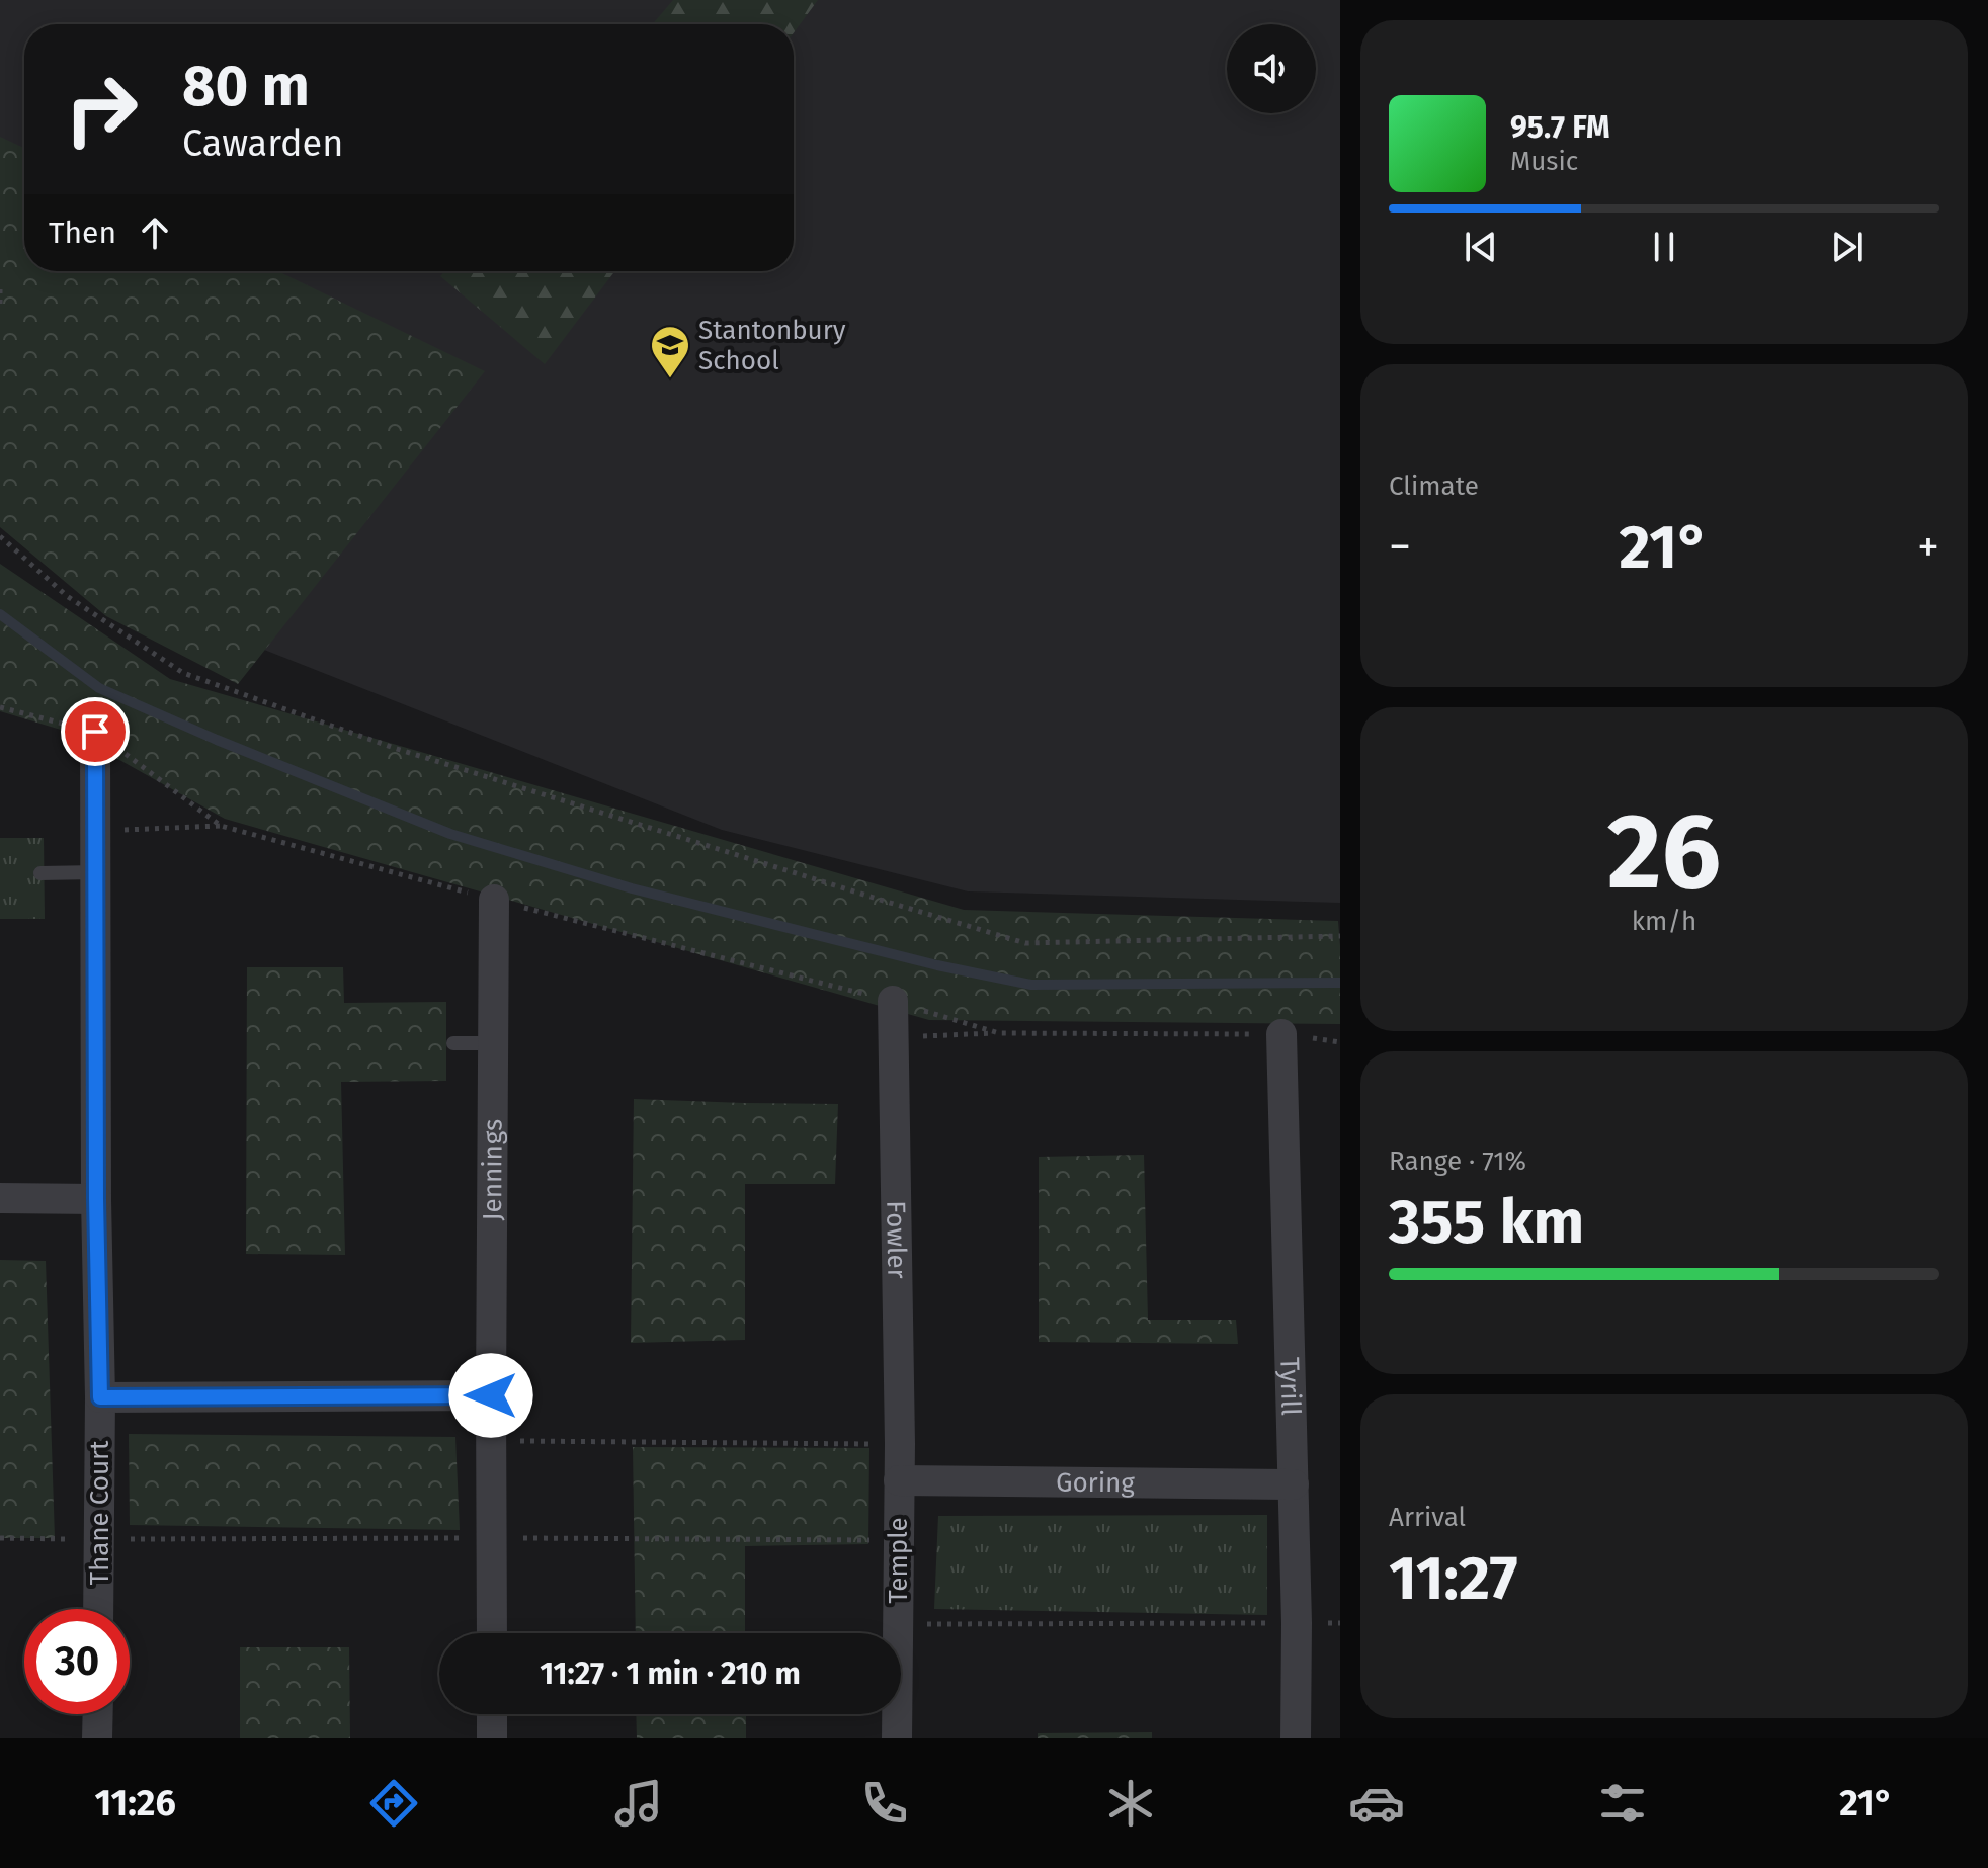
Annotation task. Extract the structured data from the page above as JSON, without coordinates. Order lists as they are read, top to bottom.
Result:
{
  "streets": {
    "street": [
      "Jennings",
      "Fowler",
      "Tyrill",
      "Goring",
      "Thane Court",
      "Temple"
    ]
  },
  "crossings": [
    ["Fowler", "Goring"],
    ["Fowler", "Temple"],
    ["Tyrill", "Goring"],
    ["Goring", "Temple"]
  ],
  "places": {
    "school or university": ["Stantonbury School"]
  },
  "page": {
    "turn": ["80 m", "Cawarden"],
    "song": ["95.7 FM", "Music"],
    "then": "Then",
    "tile": [
      "Climate",
      ["26", "km/h"],
      ["Range · 71%", "355 km"],
      ["Arrival", "11:27"]
    ],
    "heat": ["−", "21°", "+"],
    "limit": "30",
    "trip": "11:27 · 1 min · 210 m",
    "tabs": ["11:26", "21°"]
  }
}
